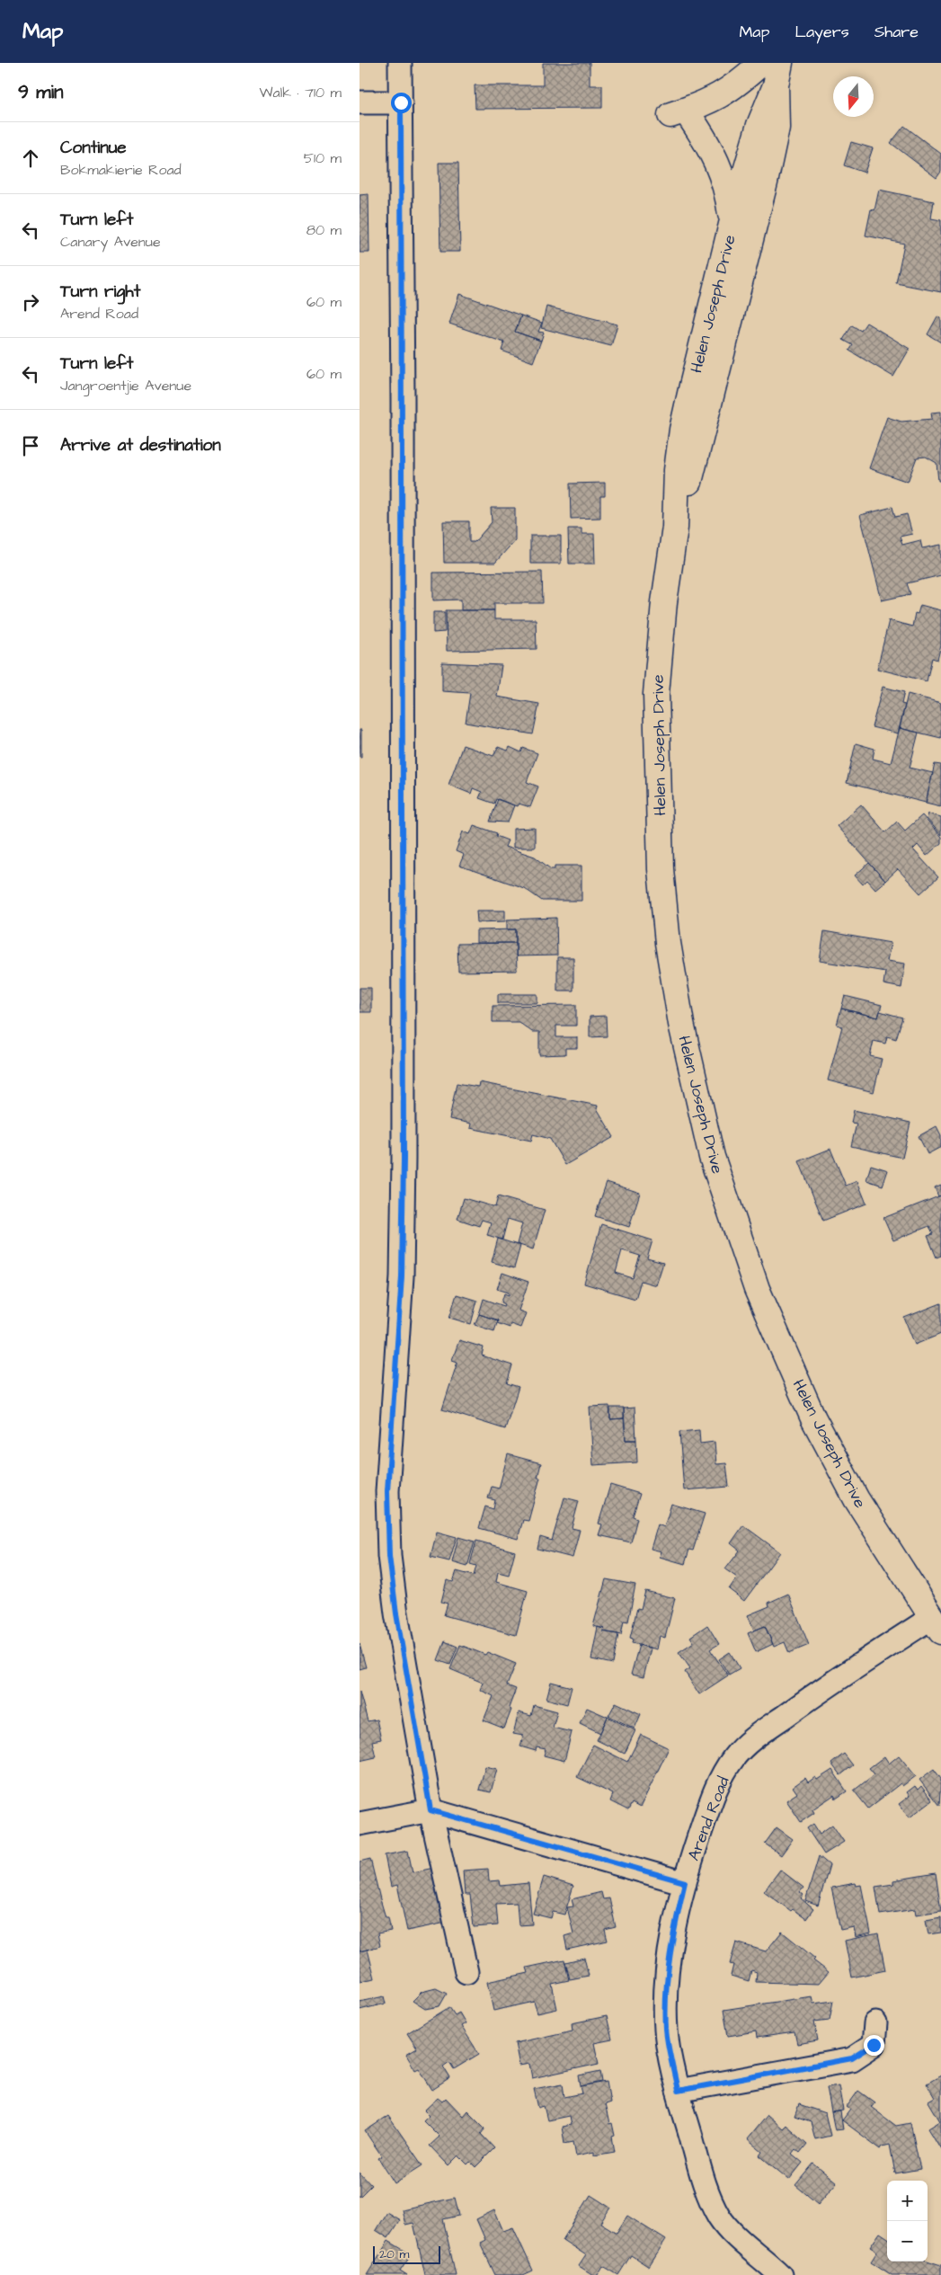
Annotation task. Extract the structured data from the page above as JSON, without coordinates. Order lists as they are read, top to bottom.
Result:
{
  "streets": {
    "street": ["Helen Joseph Drive", "Arend Road"]
  },
  "crossings": [
    ["Helen Joseph Drive", "Arend Road"]
  ],
  "scale_bar": "20 m",
  "north": "bottom",
  "page": {
    "header": "Map",
    "nav": ["Map", "Layers", "Share"],
    "heading": ["9 min", "Walk · 710 m"],
    "list": [
      ["Continue", "Bokmakierie Road", "510 m"],
      ["Turn left", "Canary Avenue", "80 m"],
      ["Turn right", "Arend Road", "60 m"],
      ["Turn left", "Jangroentjie Avenue", "60 m"],
      "Arrive at destination"
    ],
    "map_buttons": ["+", "−"],
    "scale": "20 m"
  }
}
